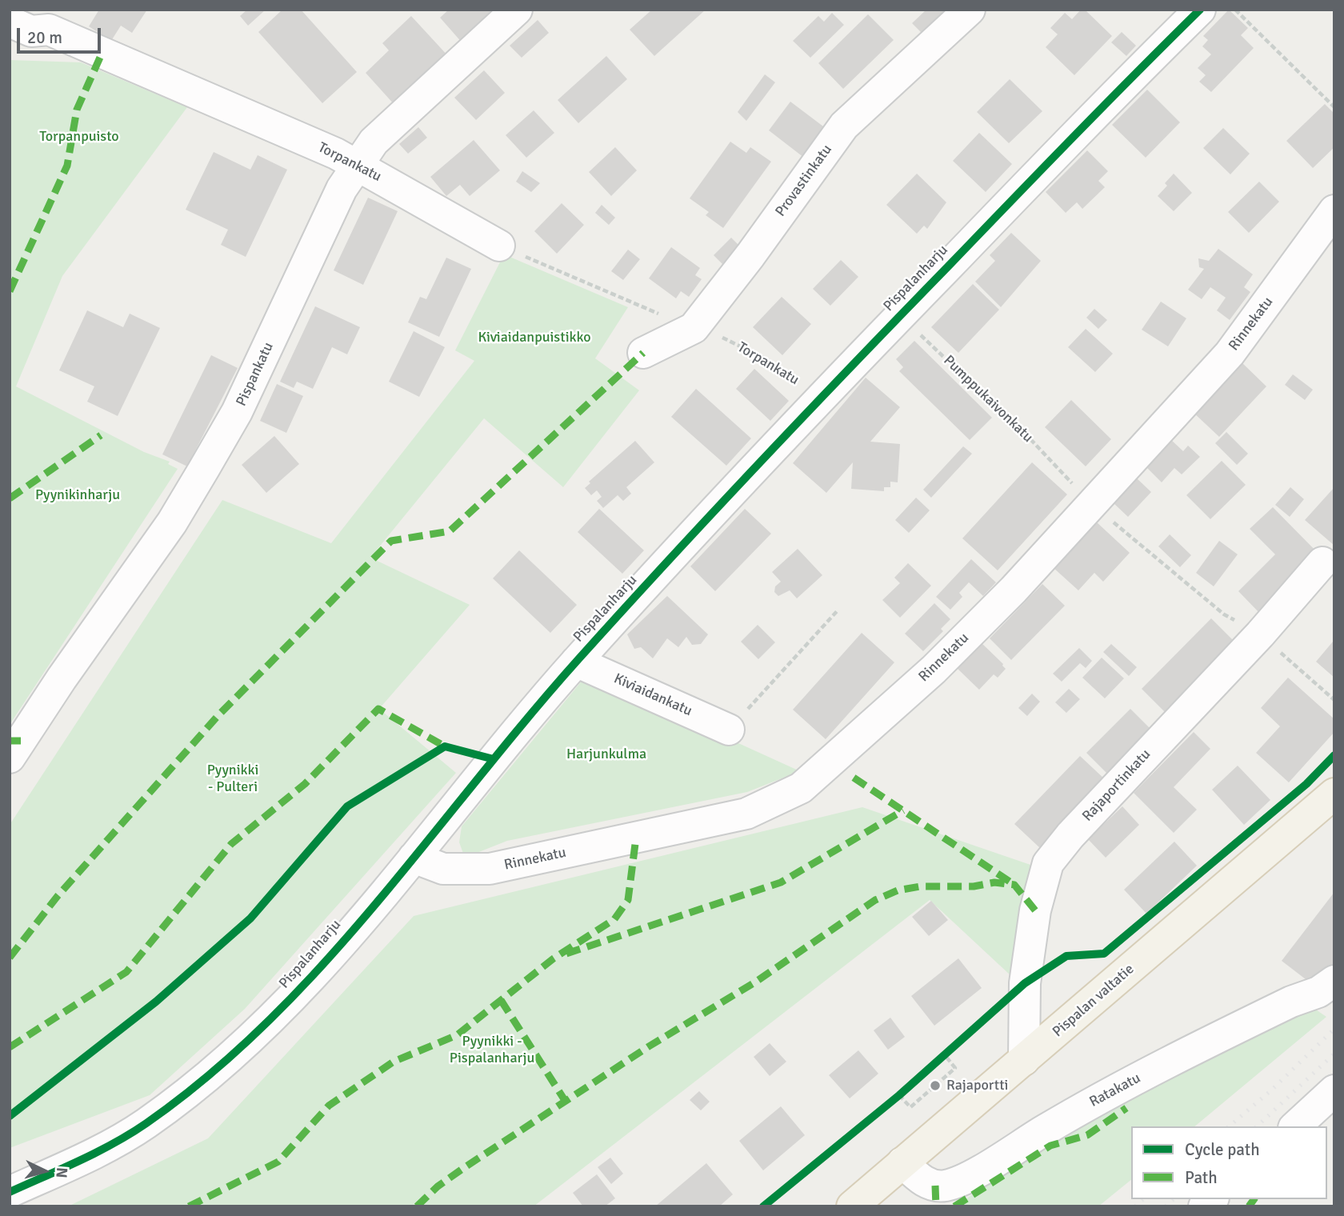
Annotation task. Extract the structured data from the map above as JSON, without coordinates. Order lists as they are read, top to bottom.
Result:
{
  "streets": {
    "main road": ["Pispalan valtatie"],
    "street": [
      "Torpankatu",
      "Provastinkatu",
      "Pispalanharju",
      "Rinnekatu",
      "Pispankatu",
      "Kiviaidankatu",
      "Rajaportinkatu",
      "Ratakatu"
    ],
    "path": ["Pumppukaivonkatu"]
  },
  "crossings": [
    ["Torpankatu", "Pispalanharju"],
    ["Torpankatu", "Pispankatu"],
    ["Pispalanharju", "Rinnekatu"],
    ["Pispalanharju", "Pumppukaivonkatu"],
    ["Pispalanharju", "Kiviaidankatu"],
    ["Rajaportinkatu", "Pispalan valtatie"],
    ["Pispalan valtatie", "Ratakatu"]
  ],
  "parks": [
    "Torpanpuisto",
    "Kiviaidanpuistikko",
    "Pyynikinharju",
    "Harjunkulma",
    "Pyynikki - Pulteri",
    "Pyynikki - Pispalanharju"
  ],
  "places": ["Rajaportti"],
  "legend": ["Cycle path", "Path"],
  "scale_bar": "20 m",
  "north": "right"
}
